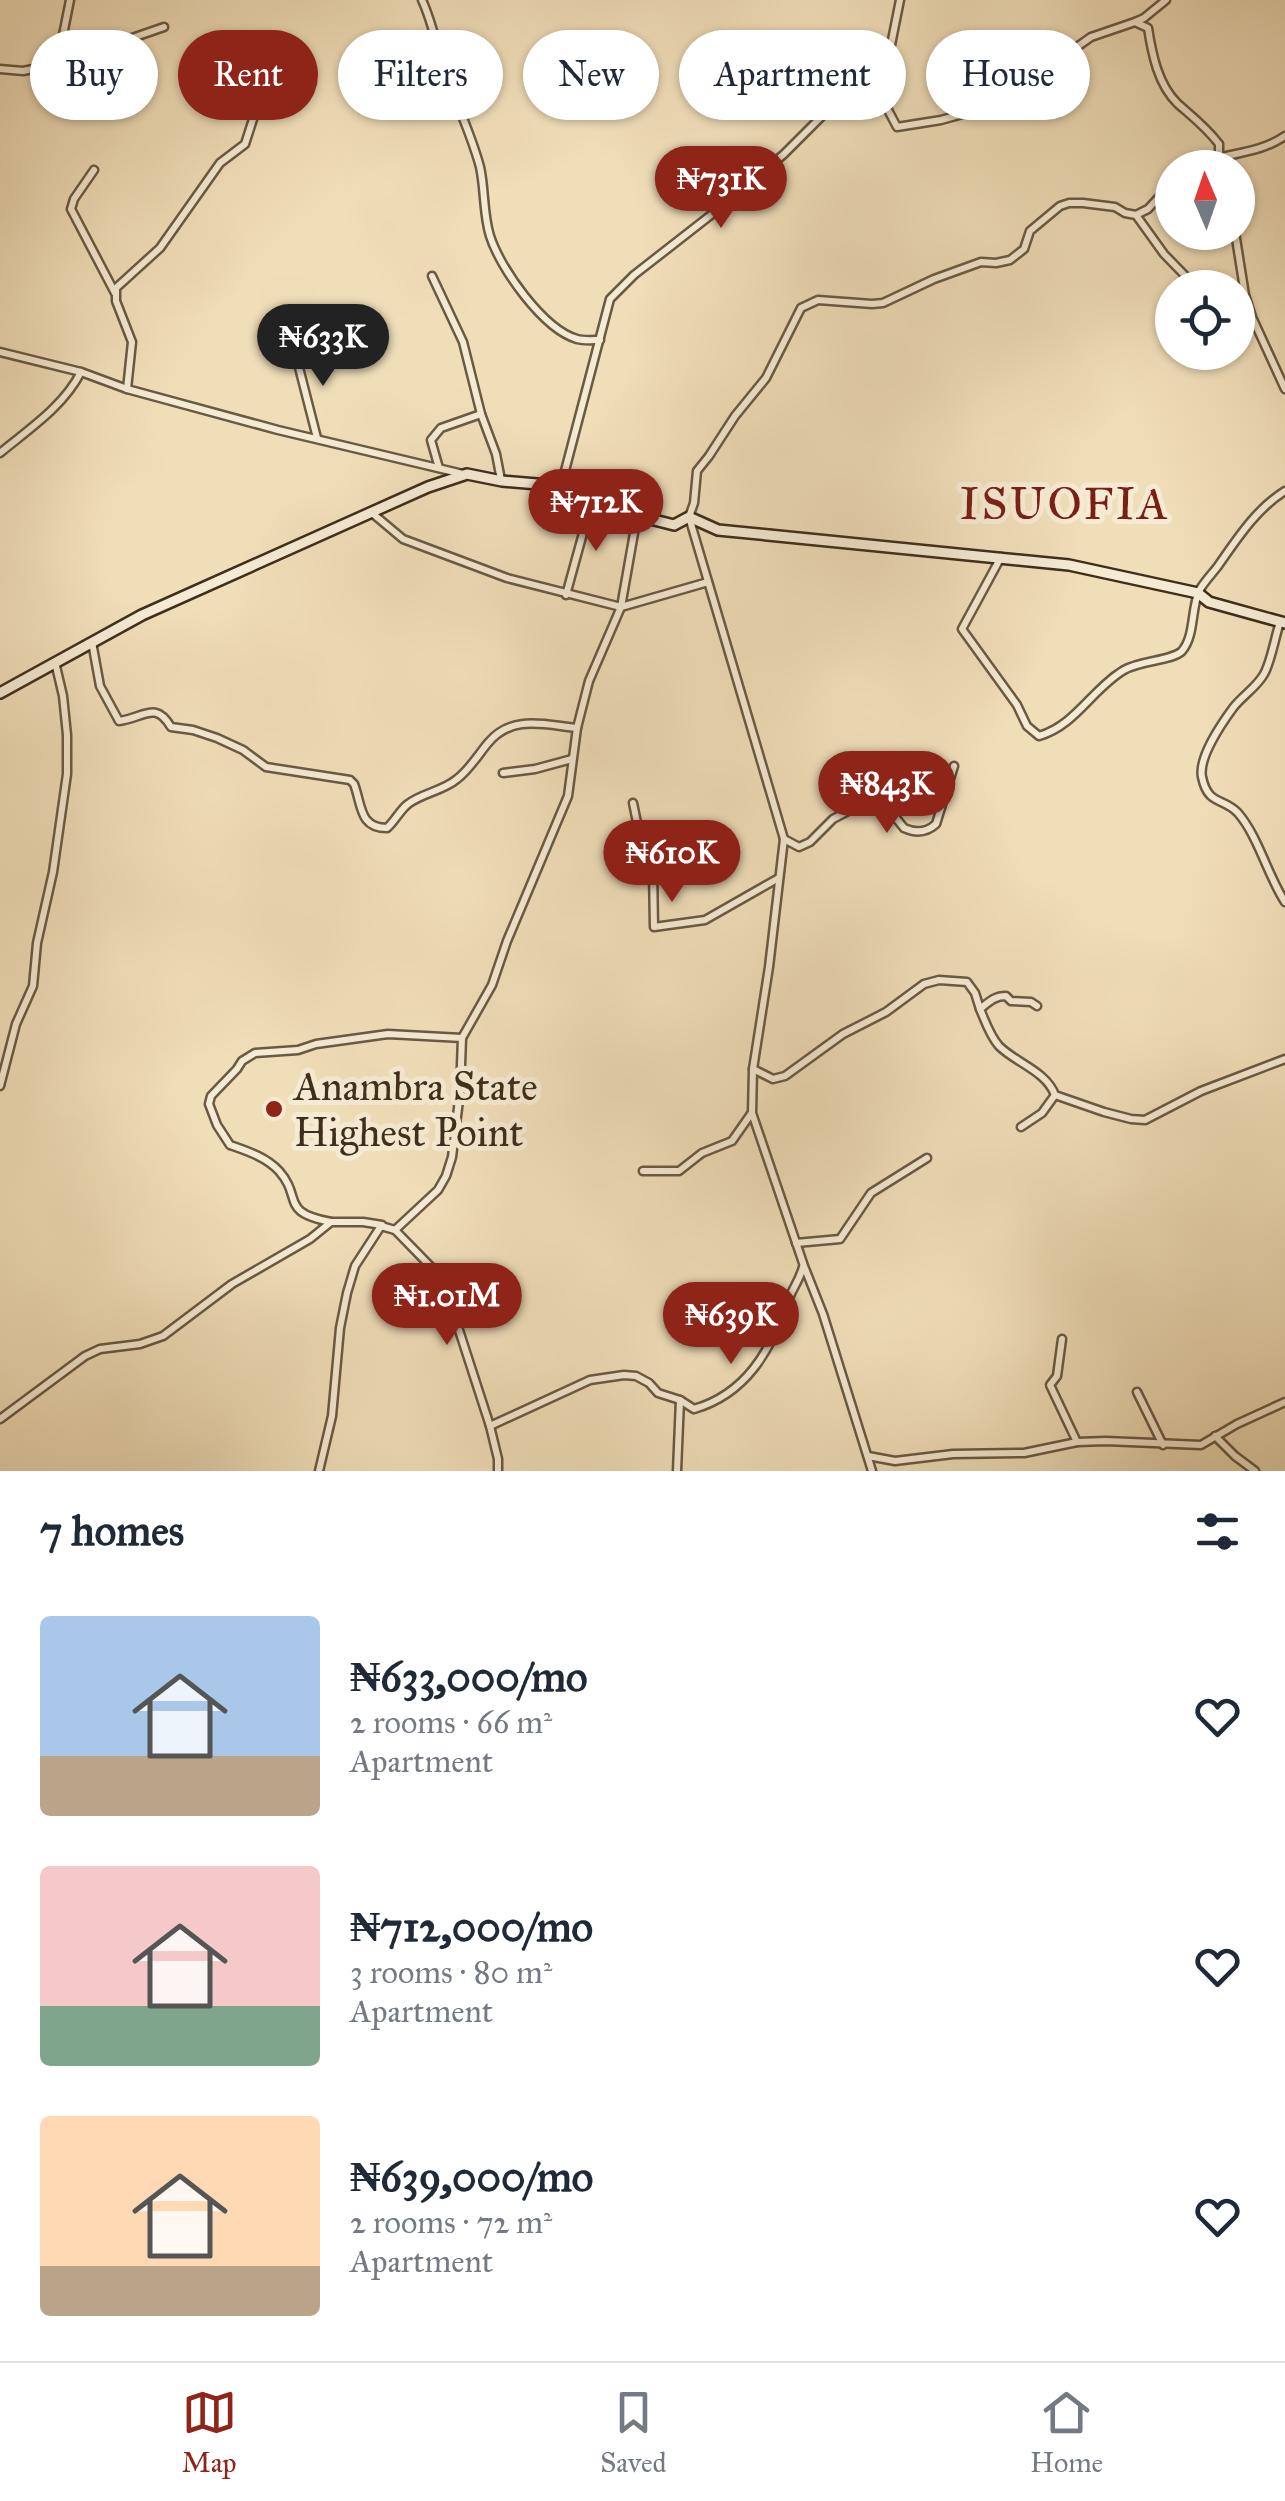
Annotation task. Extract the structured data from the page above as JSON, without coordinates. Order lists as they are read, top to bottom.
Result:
{
  "districts": ["ISUOFIA"],
  "places": ["Anambra State Highest Point"],
  "north": "top",
  "page": {
    "chip": [
      "Buy",
      "Rent",
      "Filters",
      "New",
      "Apartment",
      "House"
    ],
    "price": [
      "₦731K",
      "₦633K",
      "₦712K",
      "₦843K",
      "₦610K",
      "₦1.01M",
      "₦639K"
    ],
    "heading": "7 homes",
    "list": [
      {
        "name": "₦633,000/mo",
        "note": "2 rooms · 66 m² · Apartment"
      },
      {
        "name": "₦712,000/mo",
        "note": "3 rooms · 80 m² · Apartment"
      },
      {
        "name": "₦639,000/mo",
        "note": "2 rooms · 72 m² · Apartment"
      }
    ],
    "tabs": ["Map", "Saved", "Home"]
  }
}
